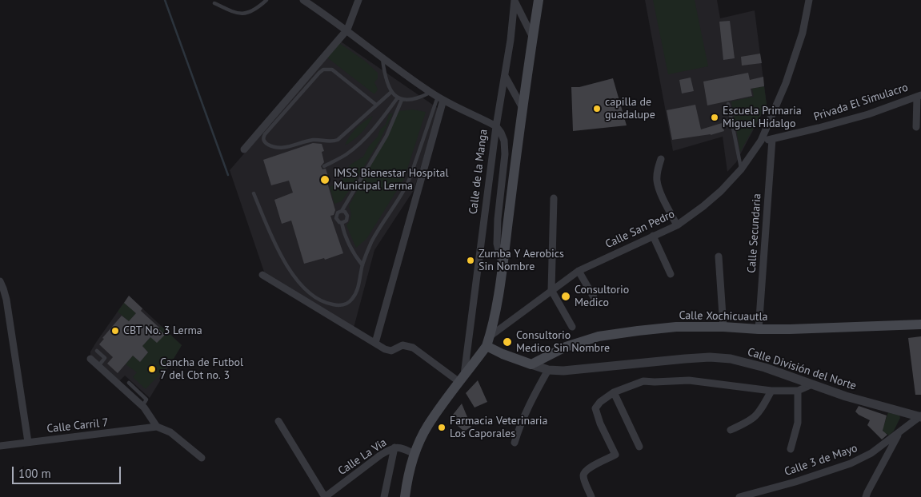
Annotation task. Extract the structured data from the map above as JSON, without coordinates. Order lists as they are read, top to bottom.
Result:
{
  "streets": {
    "main road": ["Calle Xochicuautla", "Calle División del Norte"],
    "street": [
      "Privada El Simulacro",
      "Calle de la Manga",
      "Calle San Pedro",
      "Calle Secundaria",
      "Calle Carril 7",
      "Calle La Vía",
      "Calle 3 de Mayo"
    ]
  },
  "crossings": [
    ["Privada El Simulacro", "Calle San Pedro"],
    ["Privada El Simulacro", "Calle Secundaria"],
    ["Calle San Pedro", "Calle División del Norte"],
    ["Calle Secundaria", "Calle Xochicuautla"],
    ["Calle Xochicuautla", "Calle División del Norte"],
    ["Calle División del Norte", "Calle 3 de Mayo"]
  ],
  "places": [
    "capilla de guadalupe",
    "Escuela Primaria Miguel Hidalgo",
    "IMSS Bienestar Hospital Municipal Lerma",
    "Zumba Y Aerobics Sin Nombre",
    "Consultorio Medico",
    "CBT No. 3 Lerma",
    "Consultorio Medico Sin Nombre",
    "Cancha de Futbol 7 del Cbt no. 3",
    "Farmacia Veterinaria Los Caporales"
  ],
  "scale_bar": "100 m"
}
